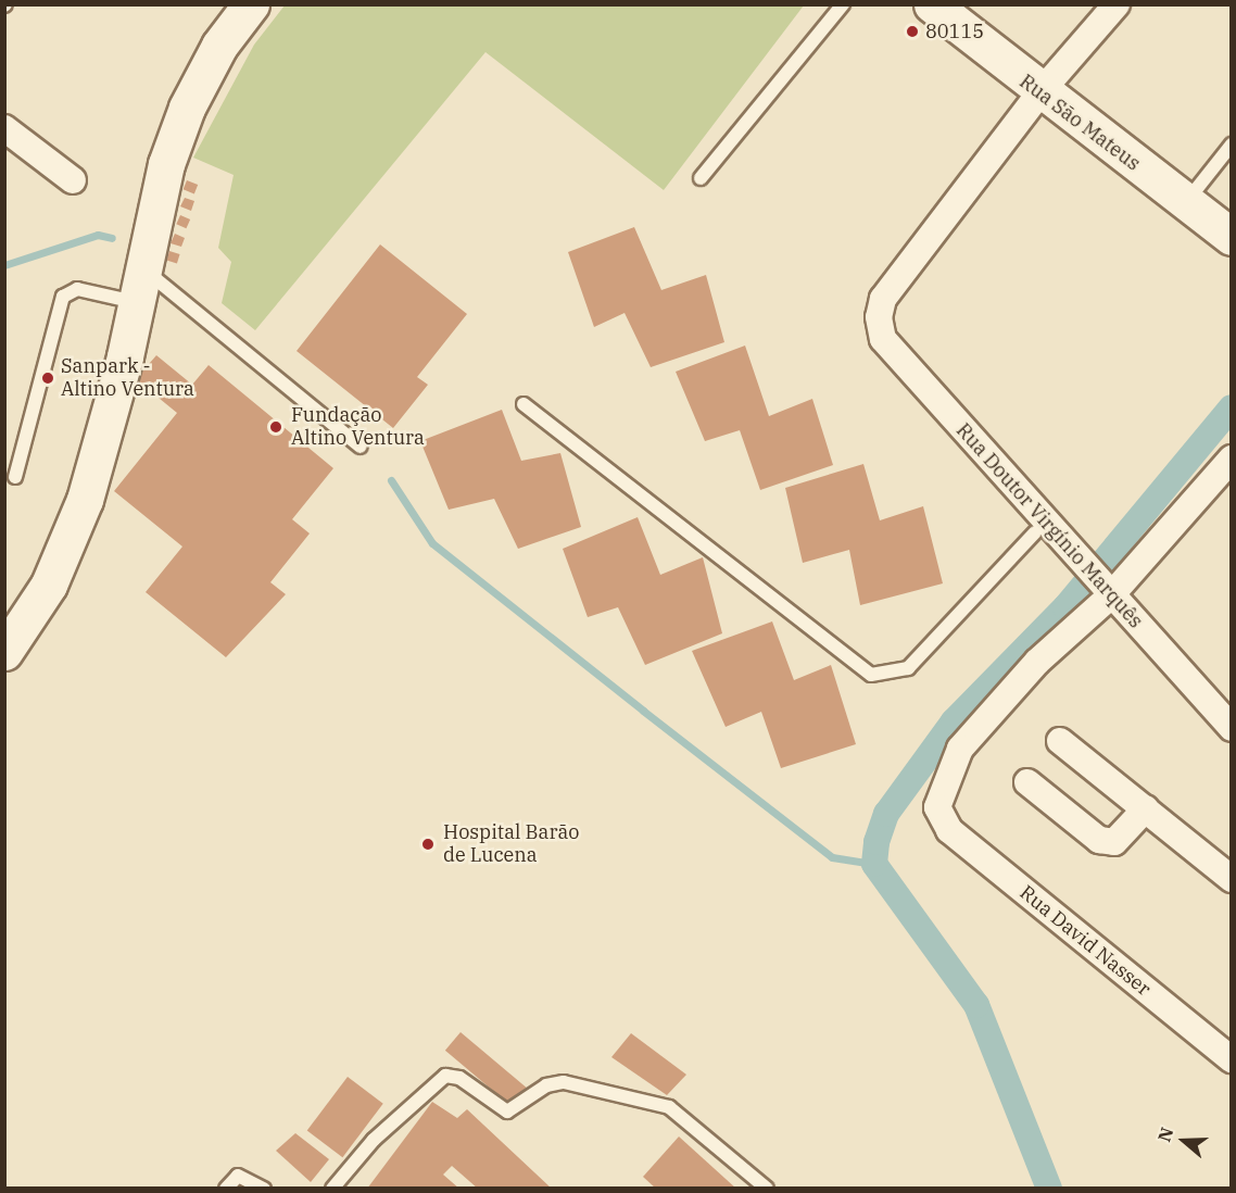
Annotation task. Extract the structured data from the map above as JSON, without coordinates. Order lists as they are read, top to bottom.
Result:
{
  "streets": {
    "main road": ["Rua São Mateus"],
    "street": ["Rua Doutor Virgínio Marquês", "Rua David Nasser"]
  },
  "crossings": [
    ["Rua São Mateus", "Rua Doutor Virgínio Marquês"],
    ["Rua Doutor Virgínio Marquês", "Rua David Nasser"]
  ],
  "places": [
    "80115",
    "Sanpark - Altino Ventura",
    "Fundação Altino Ventura",
    "Hospital Barão de Lucena"
  ],
  "north": "left"
}
